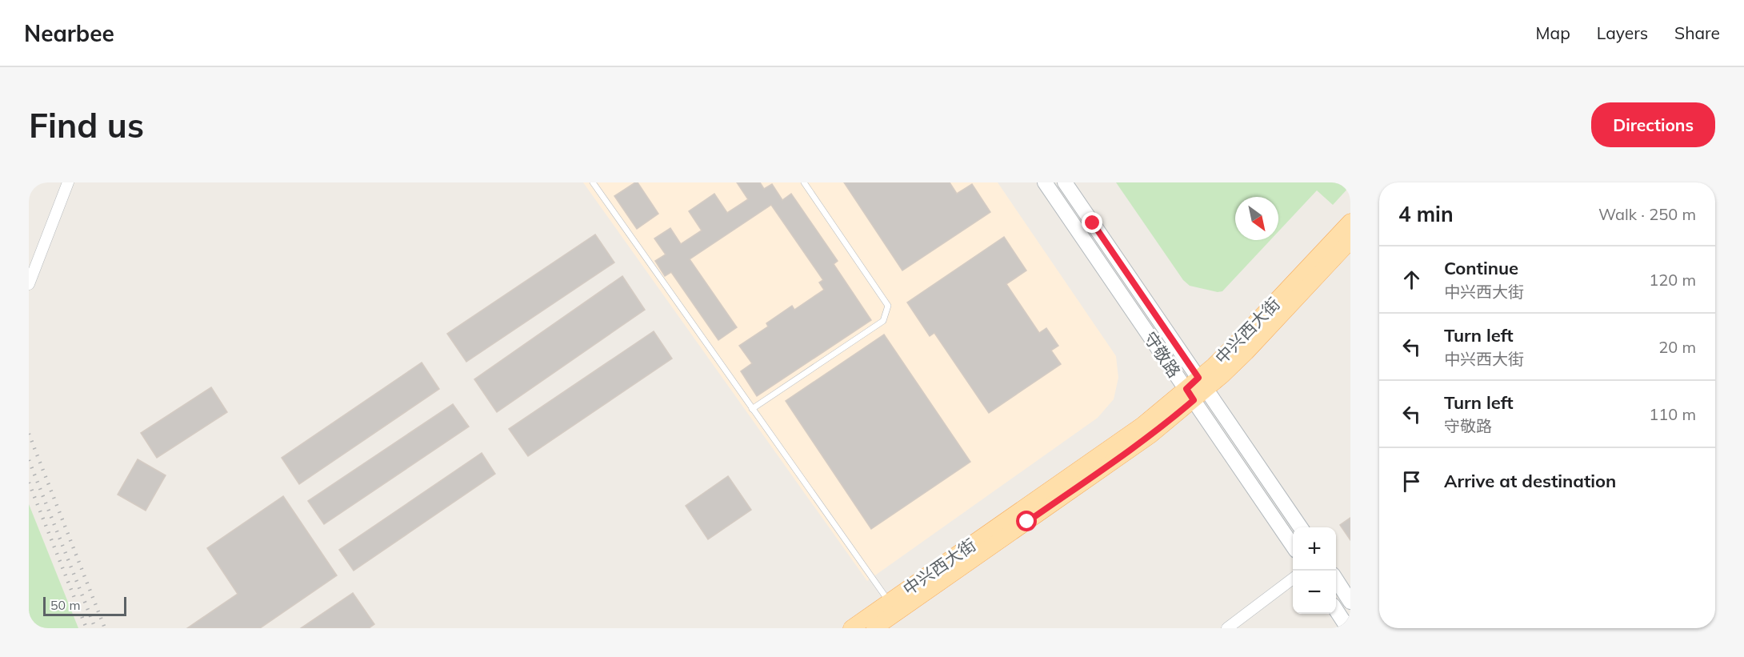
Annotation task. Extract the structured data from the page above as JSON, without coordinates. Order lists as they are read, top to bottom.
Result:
{
  "streets": {
    "main road": ["中兴西大街", "守敬路"]
  },
  "crossings": [
    ["中兴西大街", "守敬路"]
  ],
  "scale_bar": "50 m",
  "north": "bottom right",
  "page": {
    "header": "Nearbee",
    "nav": ["Map", "Layers", "Share"],
    "buttons": "Directions",
    "title": "Find us",
    "heading": ["4 min", "Walk · 250 m"],
    "list": [
      ["Continue", "中兴西大街", "120 m"],
      ["Turn left", "中兴西大街", "20 m"],
      ["Turn left", "守敬路", "110 m"],
      "Arrive at destination"
    ],
    "map_buttons": ["+", "−"],
    "scale": "50 m"
  }
}
